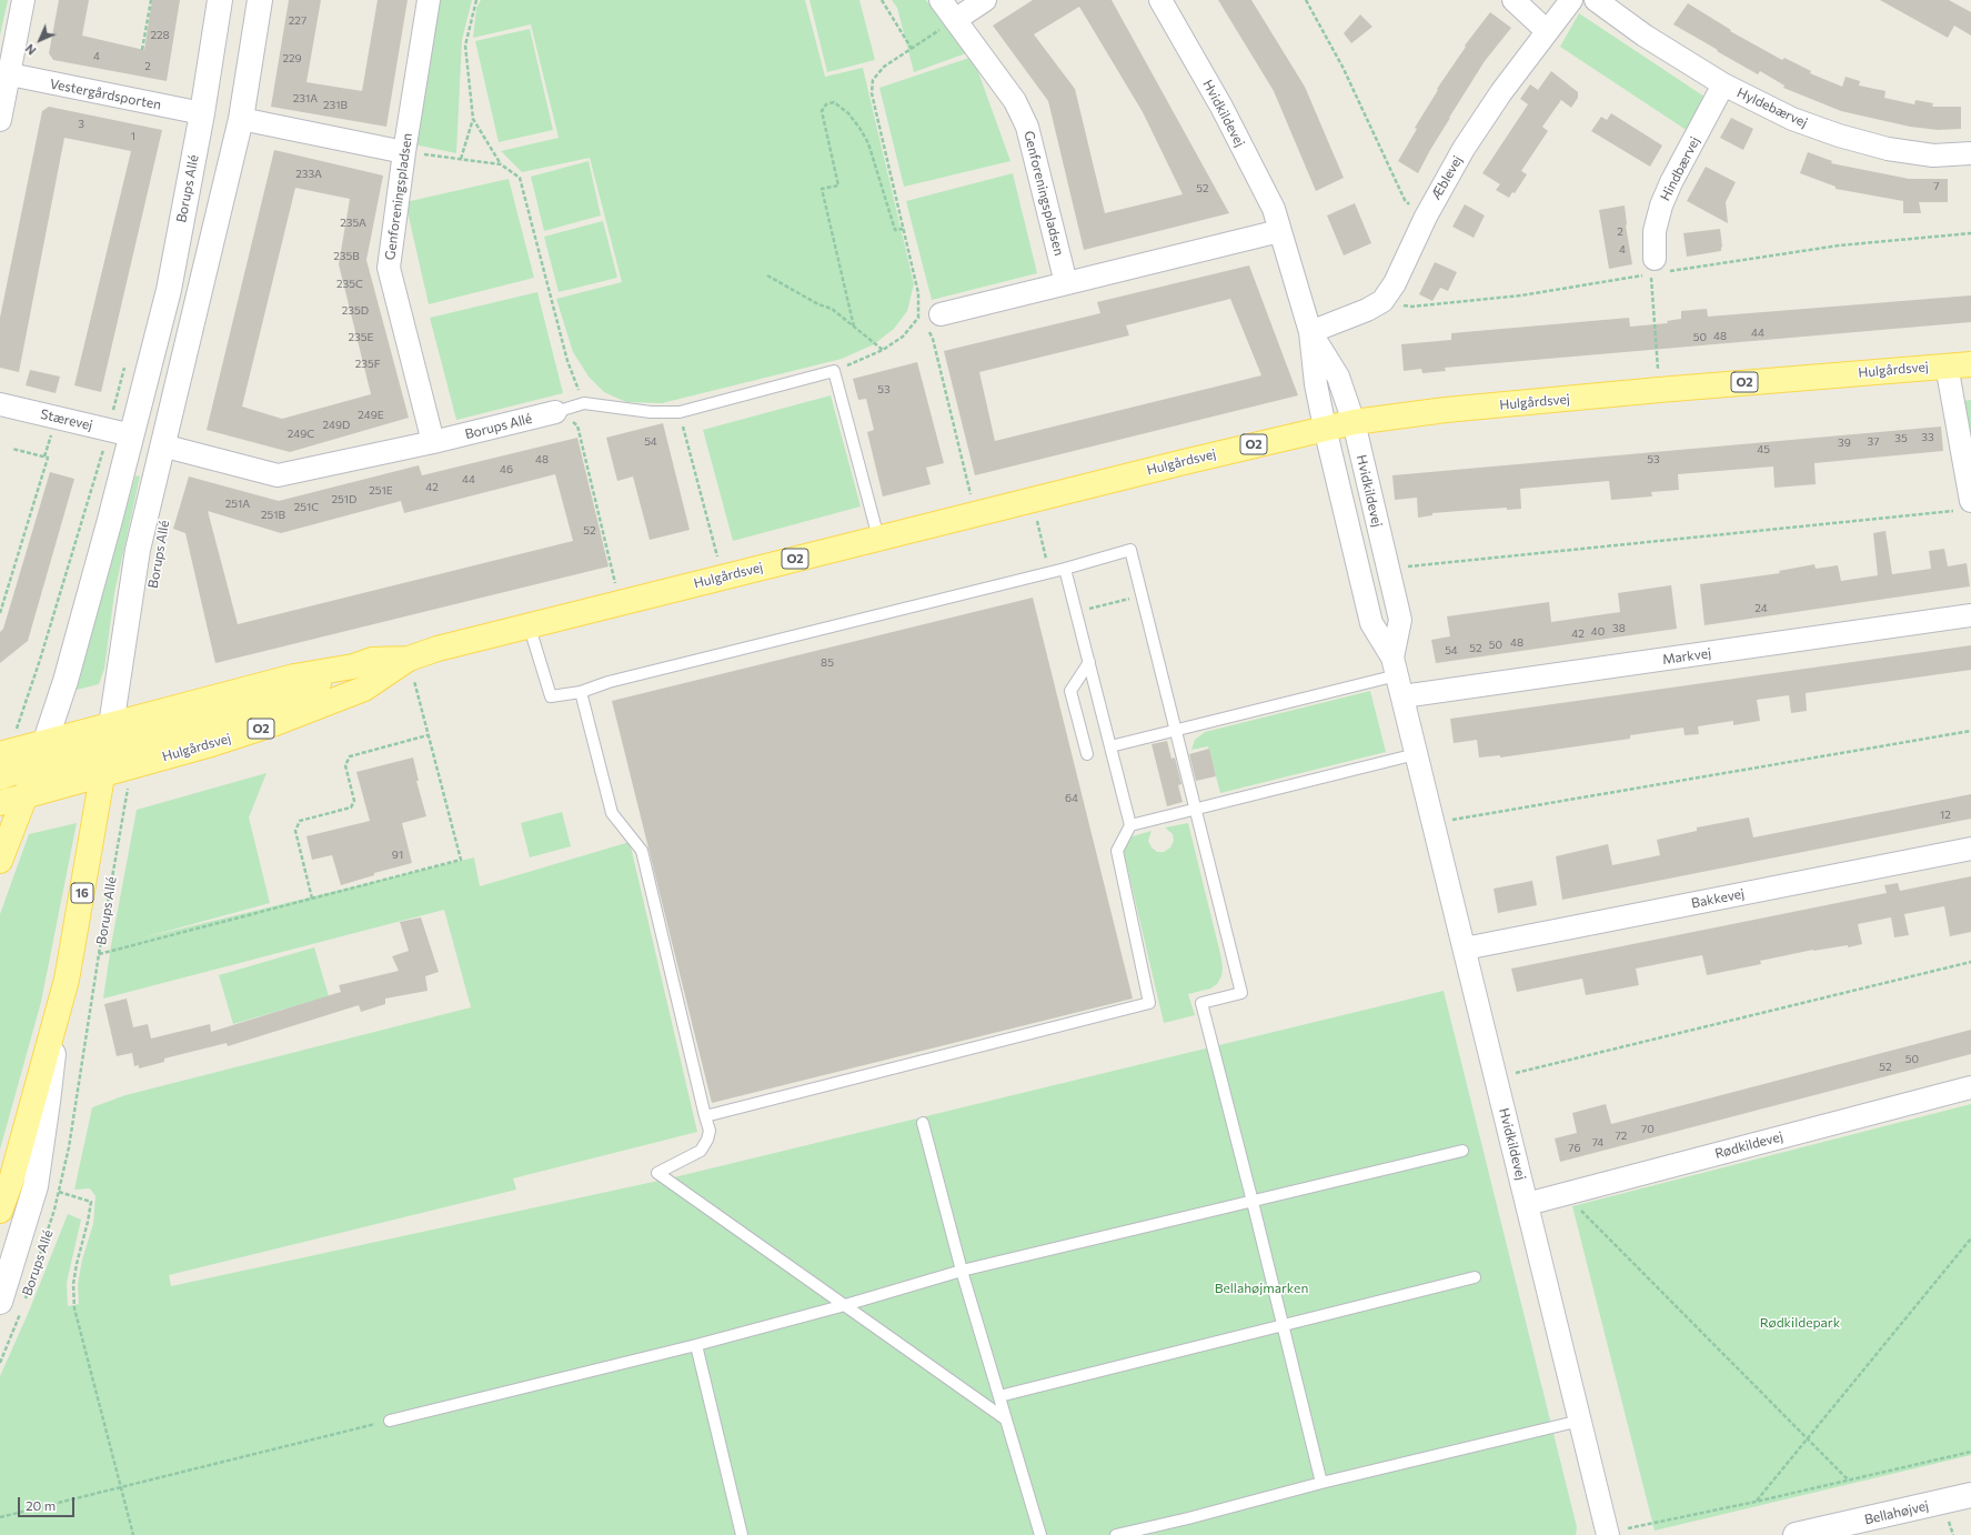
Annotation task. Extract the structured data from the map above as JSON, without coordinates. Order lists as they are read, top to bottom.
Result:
{
  "streets": {
    "main road": [
      "Borups Allé",
      "Hulgårdsvej",
      "O2",
      "16"
    ],
    "street": [
      "Vestergårdsporten",
      "Hyldebærvej",
      "Hvidkildevej",
      "Hindbærvej",
      "Æblevej",
      "Genforeningspladsen",
      "Stærevej",
      "Markvej",
      "Bakkevej",
      "Rødkildevej",
      "Bellahøjvej"
    ]
  },
  "crossings": [
    ["Vestergårdsporten", "Borups Allé"],
    ["Hyldebærvej", "Hindbærvej"],
    ["Hvidkildevej", "Æblevej"],
    ["Hvidkildevej", "Hulgårdsvej"],
    ["Hvidkildevej", "Markvej"],
    ["Hvidkildevej", "Bakkevej"],
    ["Hvidkildevej", "Rødkildevej"],
    ["Borups Allé", "Genforeningspladsen"],
    ["Borups Allé", "Hulgårdsvej"],
    ["Borups Allé", "Stærevej"],
    ["Borups Allé", "16"]
  ],
  "parks": ["Bellahøjmarken", "Rødkildepark"],
  "house_numbers": [
    "227",
    "228",
    "4",
    "229",
    "2",
    "231A",
    "231B",
    "3",
    "1",
    "233A",
    "7",
    "52",
    "235A",
    "2",
    "4",
    "235B",
    "235C",
    "235D",
    "44",
    "48",
    "235E",
    "50",
    "235F",
    "53",
    "249E",
    "249D",
    "249C",
    "33",
    "35",
    "54",
    "37",
    "39",
    "45",
    "48",
    "53",
    "46",
    "44",
    "42",
    "251E",
    "251D",
    "251A",
    "251C",
    "251B",
    "52",
    "24",
    "38",
    "40",
    "42",
    "48",
    "50",
    "52",
    "54",
    "85",
    "64",
    "12",
    "91",
    "50",
    "52",
    "70",
    "72",
    "74",
    "76"
  ],
  "scale_bar": "20 m",
  "north": "bottom left"
}
